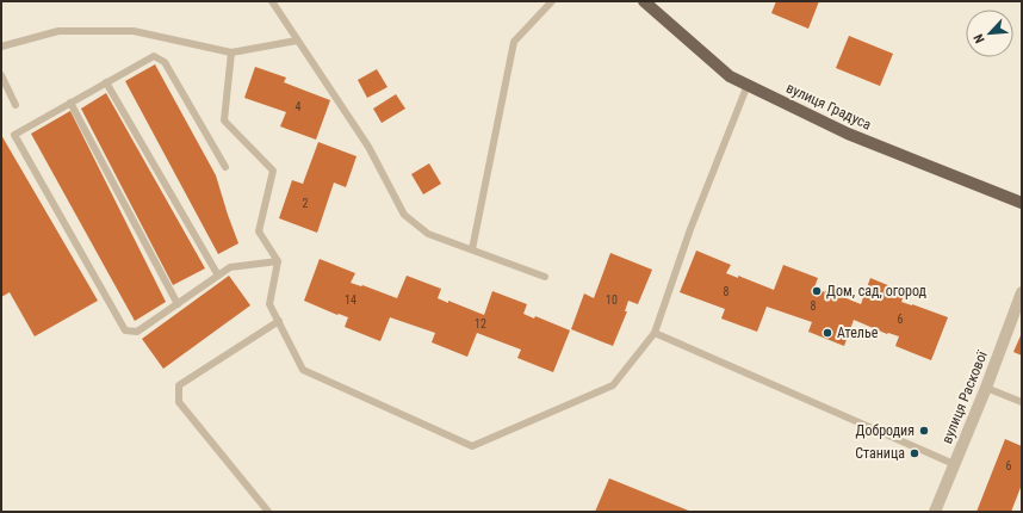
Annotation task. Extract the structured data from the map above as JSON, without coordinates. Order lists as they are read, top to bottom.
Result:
{
  "streets": {
    "main road": ["вулиця Градуса"],
    "street": ["вулиця Раскової"]
  },
  "places": [
    "Дом, сад, огород",
    "Ателье",
    "Добродия",
    "Станица"
  ],
  "house_numbers": [
    "4",
    "2",
    "8",
    "14",
    "10",
    "8",
    "6",
    "12",
    "6"
  ],
  "north": "bottom left"
}
